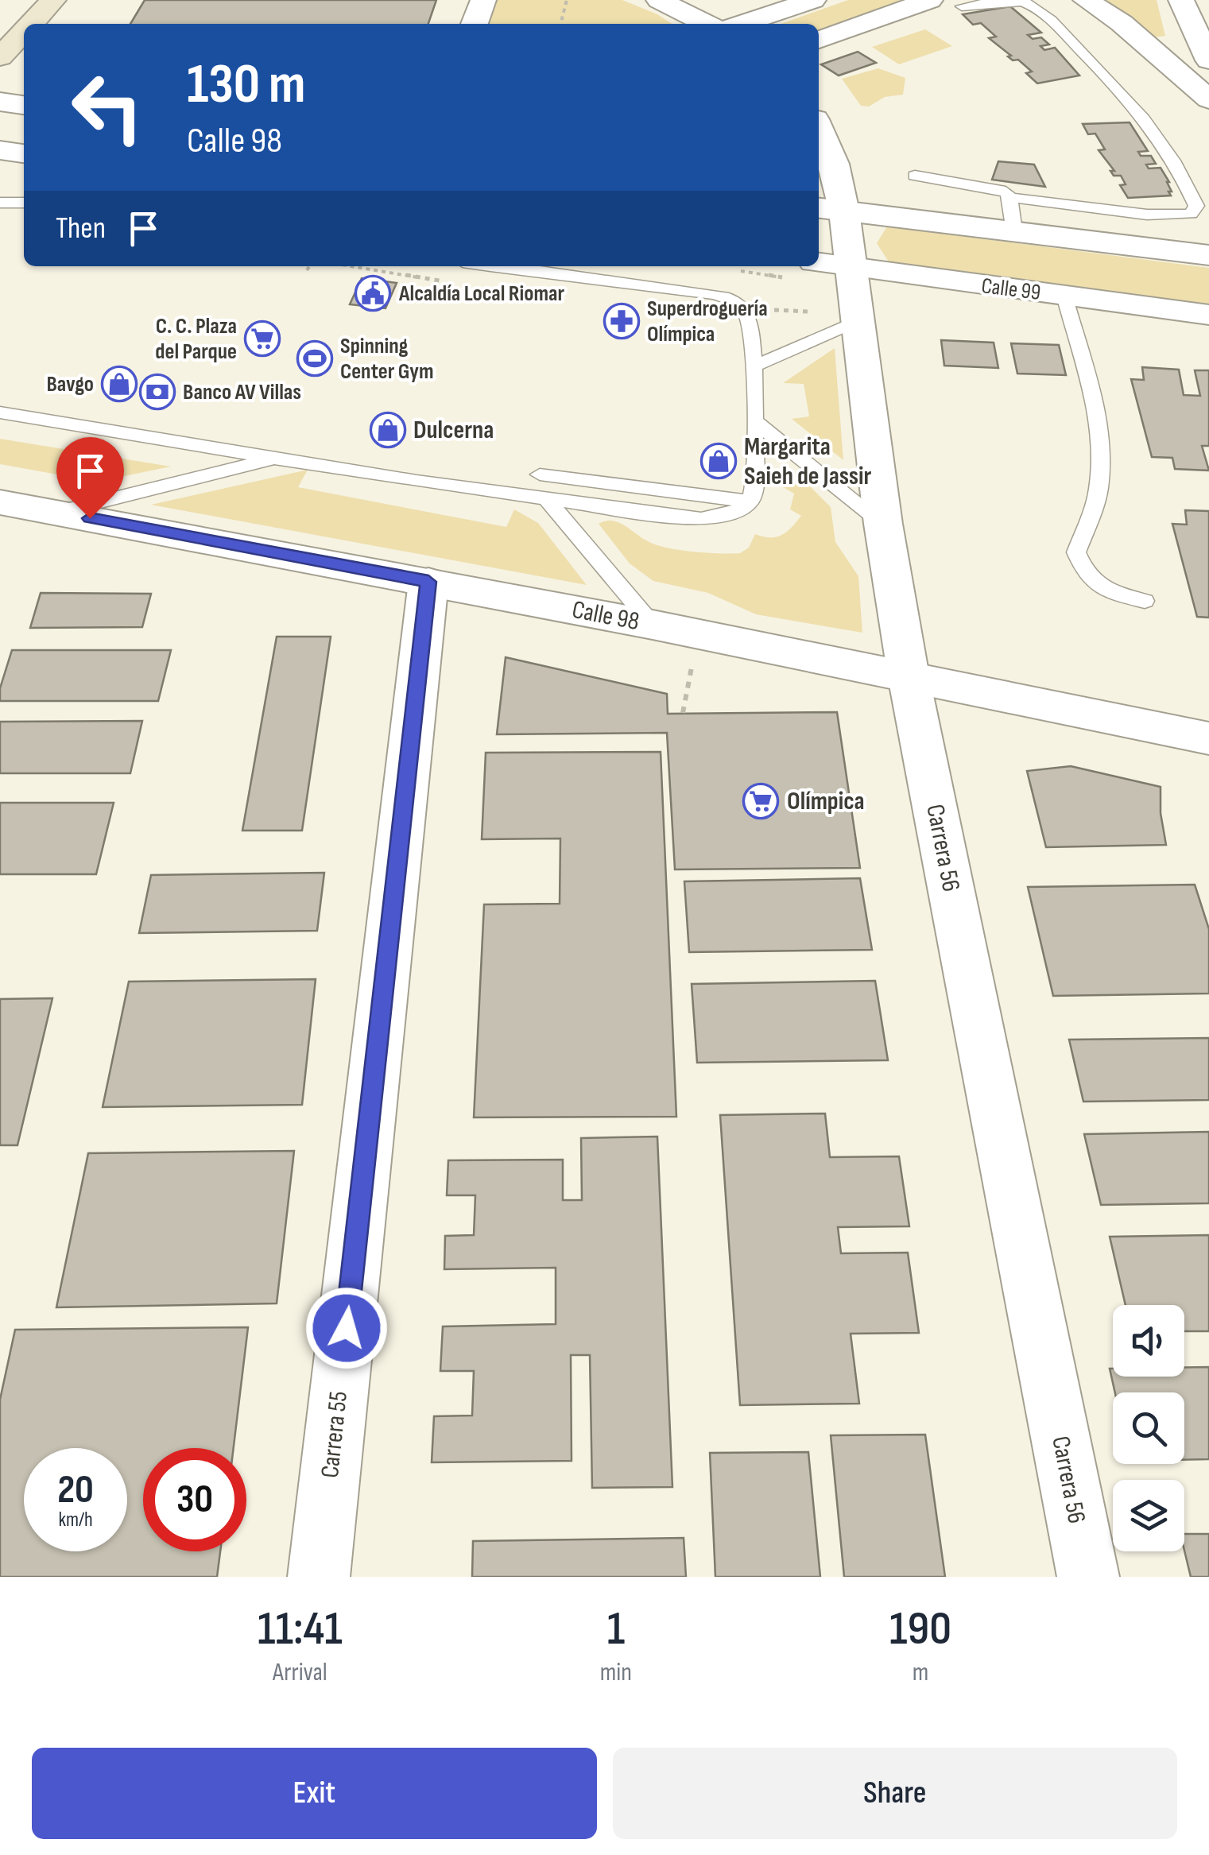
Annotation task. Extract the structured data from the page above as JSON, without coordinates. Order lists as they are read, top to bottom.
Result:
{
  "streets": {
    "street": [
      "Calle 99",
      "Calle 98",
      "Carrera 56",
      "Carrera 55"
    ]
  },
  "crossings": [
    ["Calle 99", "Carrera 56"],
    ["Calle 98", "Carrera 56"],
    ["Calle 98", "Carrera 55"]
  ],
  "places": {
    "public building": ["Alcaldía Local Riomar"],
    "pharmacy": ["Superdroguería Olímpica"],
    "supermarket": ["C. C. Plaza del Parque", "Olímpica"],
    "sports": ["Spinning Center Gym"],
    "shop": ["Bavgo", "Dulcerna", "Margarita Saieh de Jassir"],
    "bank": ["Banco AV Villas"]
  },
  "page": {
    "turn": ["130 m", "Calle 98"],
    "then": "Then",
    "speed": "20 km/h",
    "limit": "30",
    "eta": [
      "11:41",
      "Arrival",
      "1",
      "min",
      "190",
      "m"
    ],
    "buttons": ["Exit", "Share"]
  }
}
